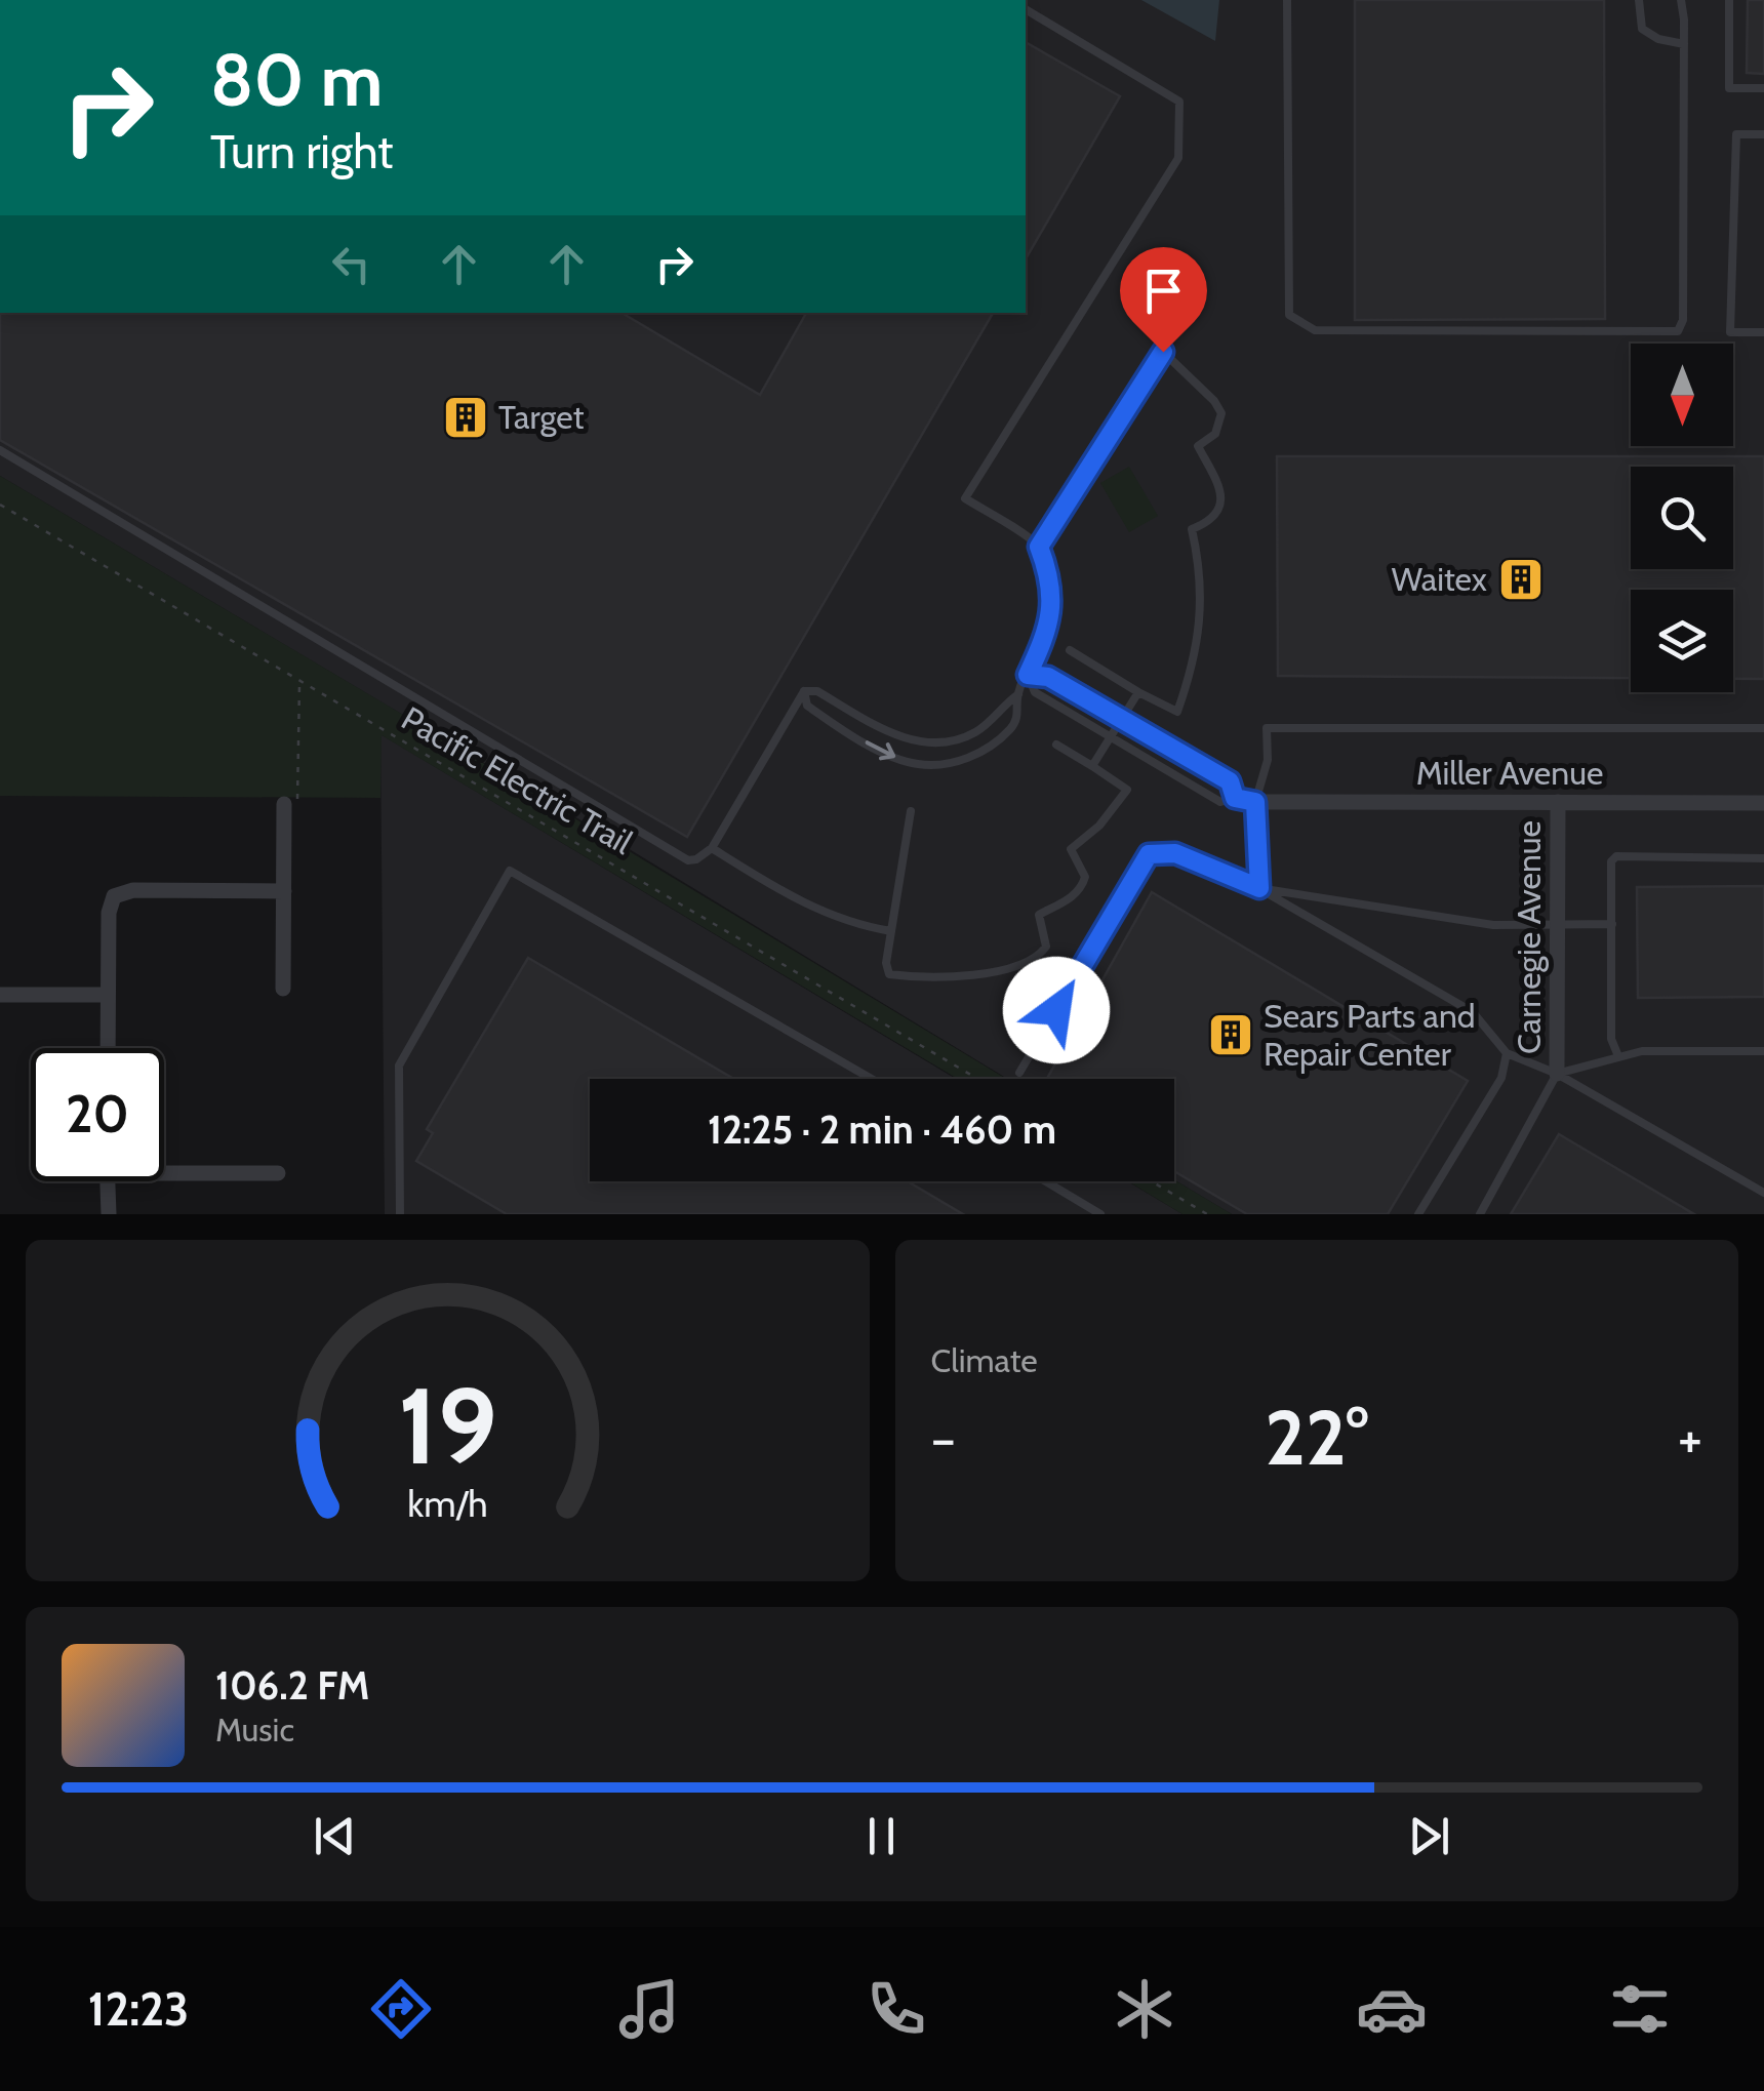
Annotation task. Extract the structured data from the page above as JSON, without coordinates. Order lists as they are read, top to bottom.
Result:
{
  "streets": {
    "street": ["Miller Avenue", "Carnegie Avenue"],
    "path": ["Pacific Electric Trail"]
  },
  "crossings": [
    ["Miller Avenue", "Carnegie Avenue"]
  ],
  "places": {
    "building": ["Target", "Waitex", "Sears Parts and Repair Center"]
  },
  "north": "bottom",
  "page": {
    "turn": ["80 m", "Turn right"],
    "limit": "20",
    "trip": "12:25 · 2 min · 460 m",
    "tile": "Climate",
    "heat": ["−", "22°", "+"],
    "song": ["106.2 FM", "Music"],
    "tabs": "12:23",
    "gauge": ["19", "km/h"]
  }
}
